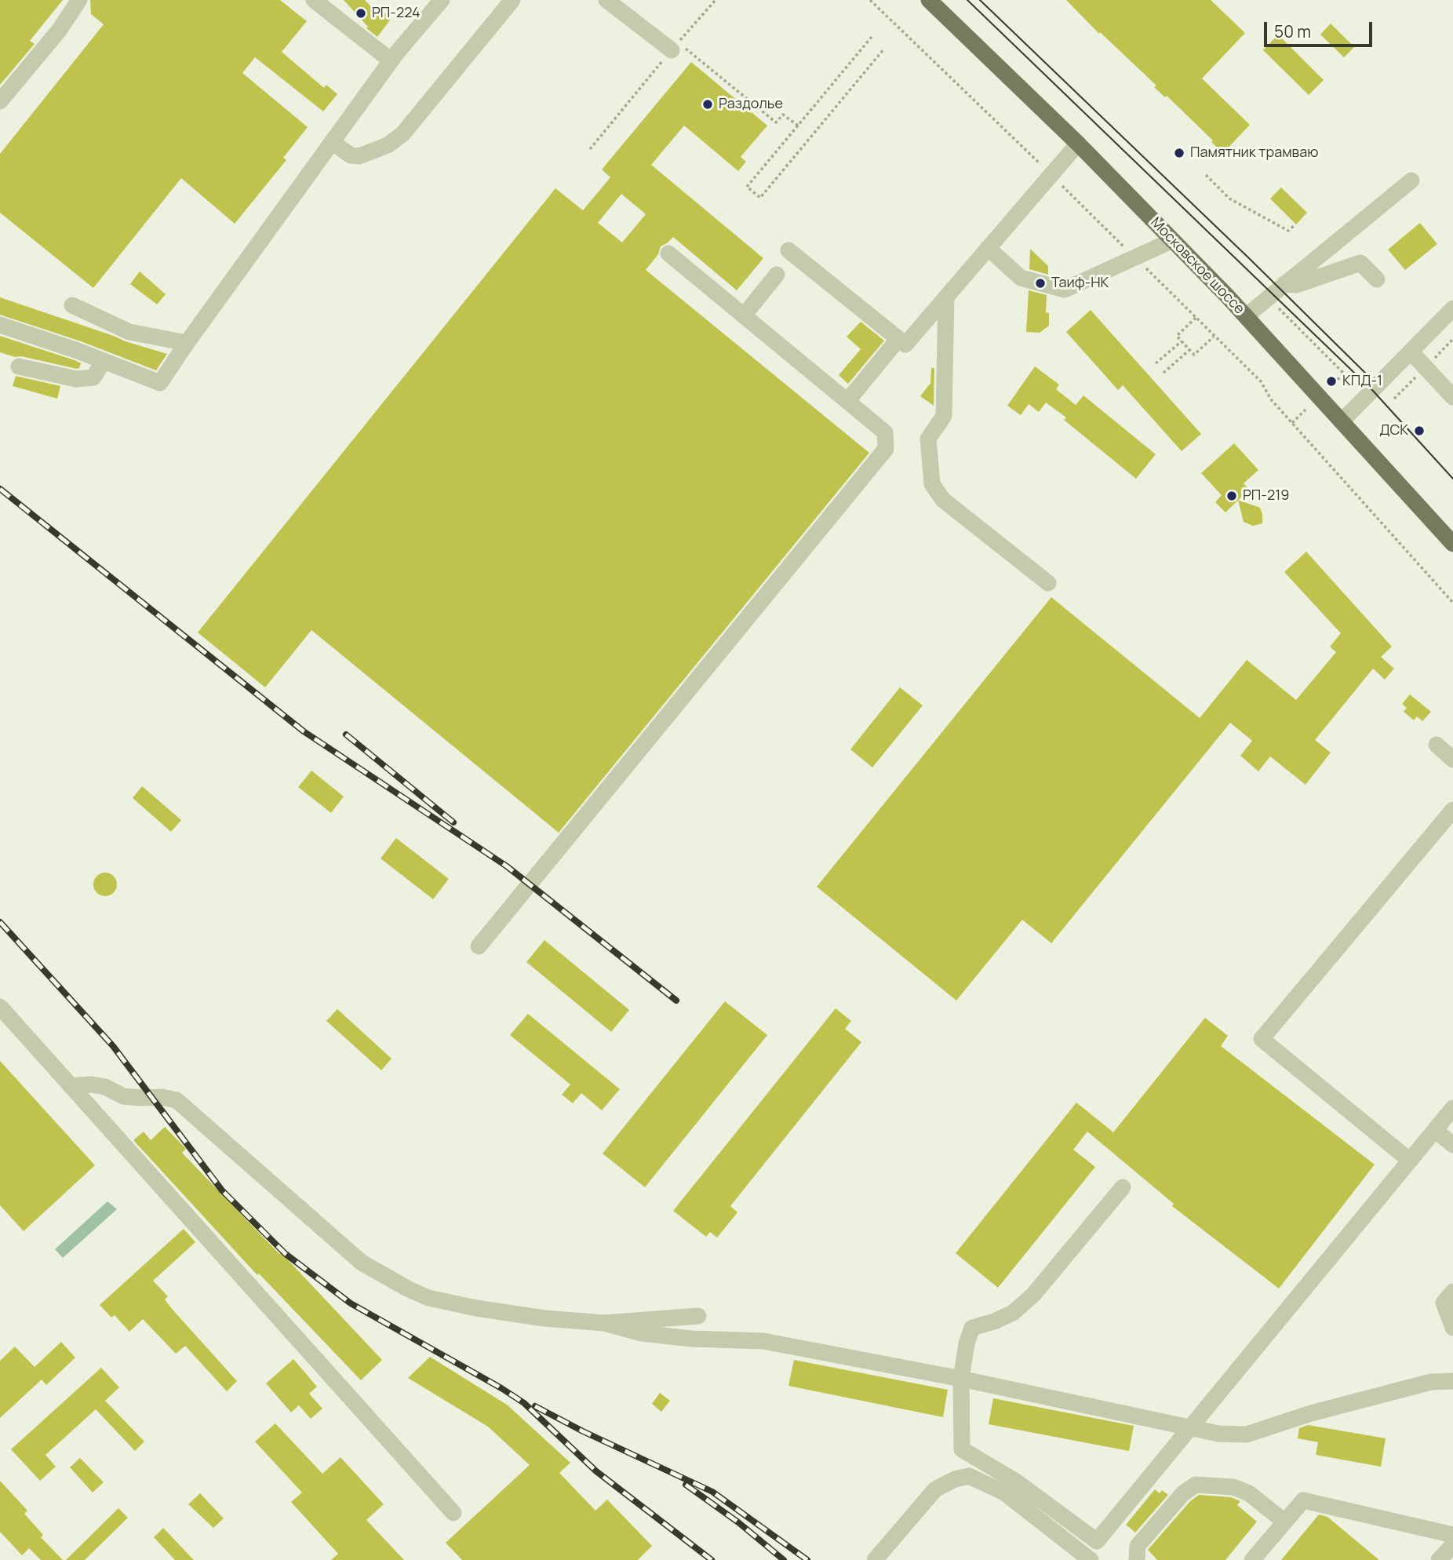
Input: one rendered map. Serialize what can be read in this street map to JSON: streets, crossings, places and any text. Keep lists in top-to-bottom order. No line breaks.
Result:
{"streets":{"main road":["Московское шоссе"]},"places":["РП-224","Раздолье","Памятник трамваю","Таиф-НК","КПД-1","ДСК","РП-219"],"scale_bar":"50 m"}
